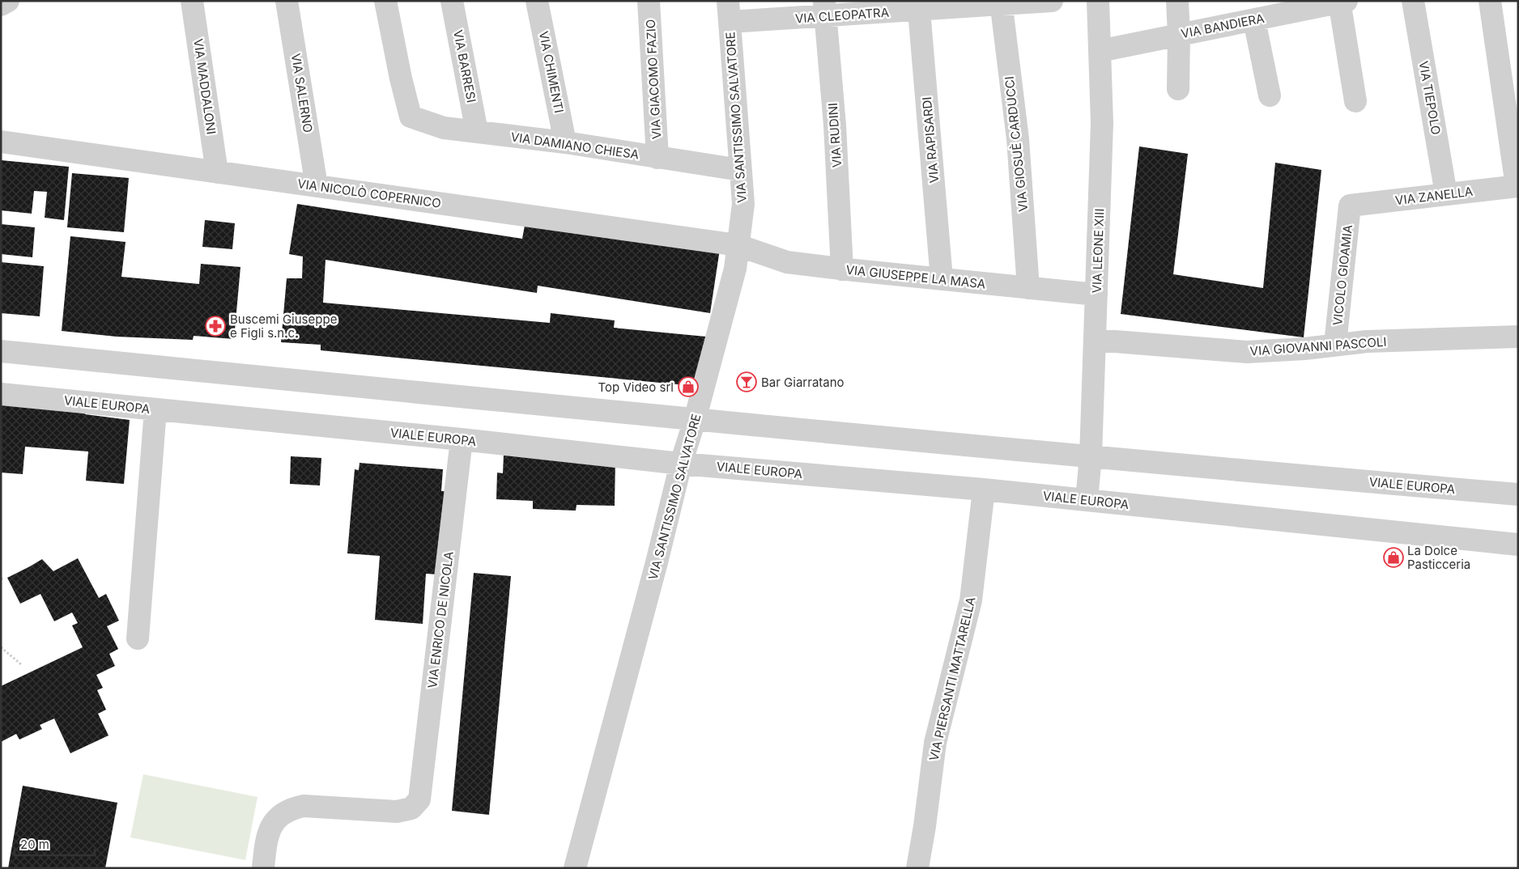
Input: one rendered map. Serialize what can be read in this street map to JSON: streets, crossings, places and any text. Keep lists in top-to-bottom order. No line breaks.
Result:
{"streets":{"street":["VIA CLEOPATRA","VIA BANDIERA","VIA BARRESI","VIA CHIMENTI","VIA GIACOMO FAZIO","VIA MADDALONI","VIA SALERNO","VIA TIEPOLO","VIA SANTISSIMO SALVATORE","VIA RUDINI","VIA RAPISARDI","VIA GIOSUÈ CARDUCCI","VIA DAMIANO CHIESA","VIA NICOLÒ COPERNICO","VIA ZANELLA","VIA LEONE XIII","VICOLO GIOAMIA","VIA GIUSEPPE LA MASA","VIA GIOVANNI PASCOLI","VIALE EUROPA","VIA ENRICO DE NICOLA","VIA PIERSANTI MATTARELLA"]},"crossings":[["VIA CLEOPATRA","VIA SANTISSIMO SALVATORE"],["VIA CLEOPATRA","VIA RUDINI"],["VIA CLEOPATRA","VIA RAPISARDI"],["VIA CLEOPATRA","VIA GIOSUÈ CARDUCCI"],["VIA BANDIERA","VIA LEONE XIII"],["VIA BARRESI","VIA DAMIANO CHIESA"],["VIA CHIMENTI","VIA DAMIANO CHIESA"],["VIA GIACOMO FAZIO","VIA DAMIANO CHIESA"],["VIA MADDALONI","VIA NICOLÒ COPERNICO"],["VIA SALERNO","VIA NICOLÒ COPERNICO"],["VIA TIEPOLO","VIA ZANELLA"],["VIA SANTISSIMO SALVATORE","VIA DAMIANO CHIESA"],["VIA SANTISSIMO SALVATORE","VIA NICOLÒ COPERNICO"],["VIA SANTISSIMO SALVATORE","VIA GIUSEPPE LA MASA"],["VIA SANTISSIMO SALVATORE","VIALE EUROPA"],["VIA RUDINI","VIA GIUSEPPE LA MASA"],["VIA RAPISARDI","VIA GIUSEPPE LA MASA"],["VIA GIOSUÈ CARDUCCI","VIA GIUSEPPE LA MASA"],["VIA NICOLÒ COPERNICO","VIA GIUSEPPE LA MASA"],["VIA ZANELLA","VICOLO GIOAMIA"],["VIA LEONE XIII","VIA GIUSEPPE LA MASA"],["VIA LEONE XIII","VIA GIOVANNI PASCOLI"],["VIA LEONE XIII","VIALE EUROPA"],["VICOLO GIOAMIA","VIA GIOVANNI PASCOLI"],["VIALE EUROPA","VIA ENRICO DE NICOLA"],["VIALE EUROPA","VIA PIERSANTI MATTARELLA"]],"places":{"pharmacy":["Buscemi Giuseppe e Figli s.n.c."],"bar":["Bar Giarratano"],"shop":["Top Video srl","La Dolce Pasticceria"]},"scale_bar":"20 m"}
